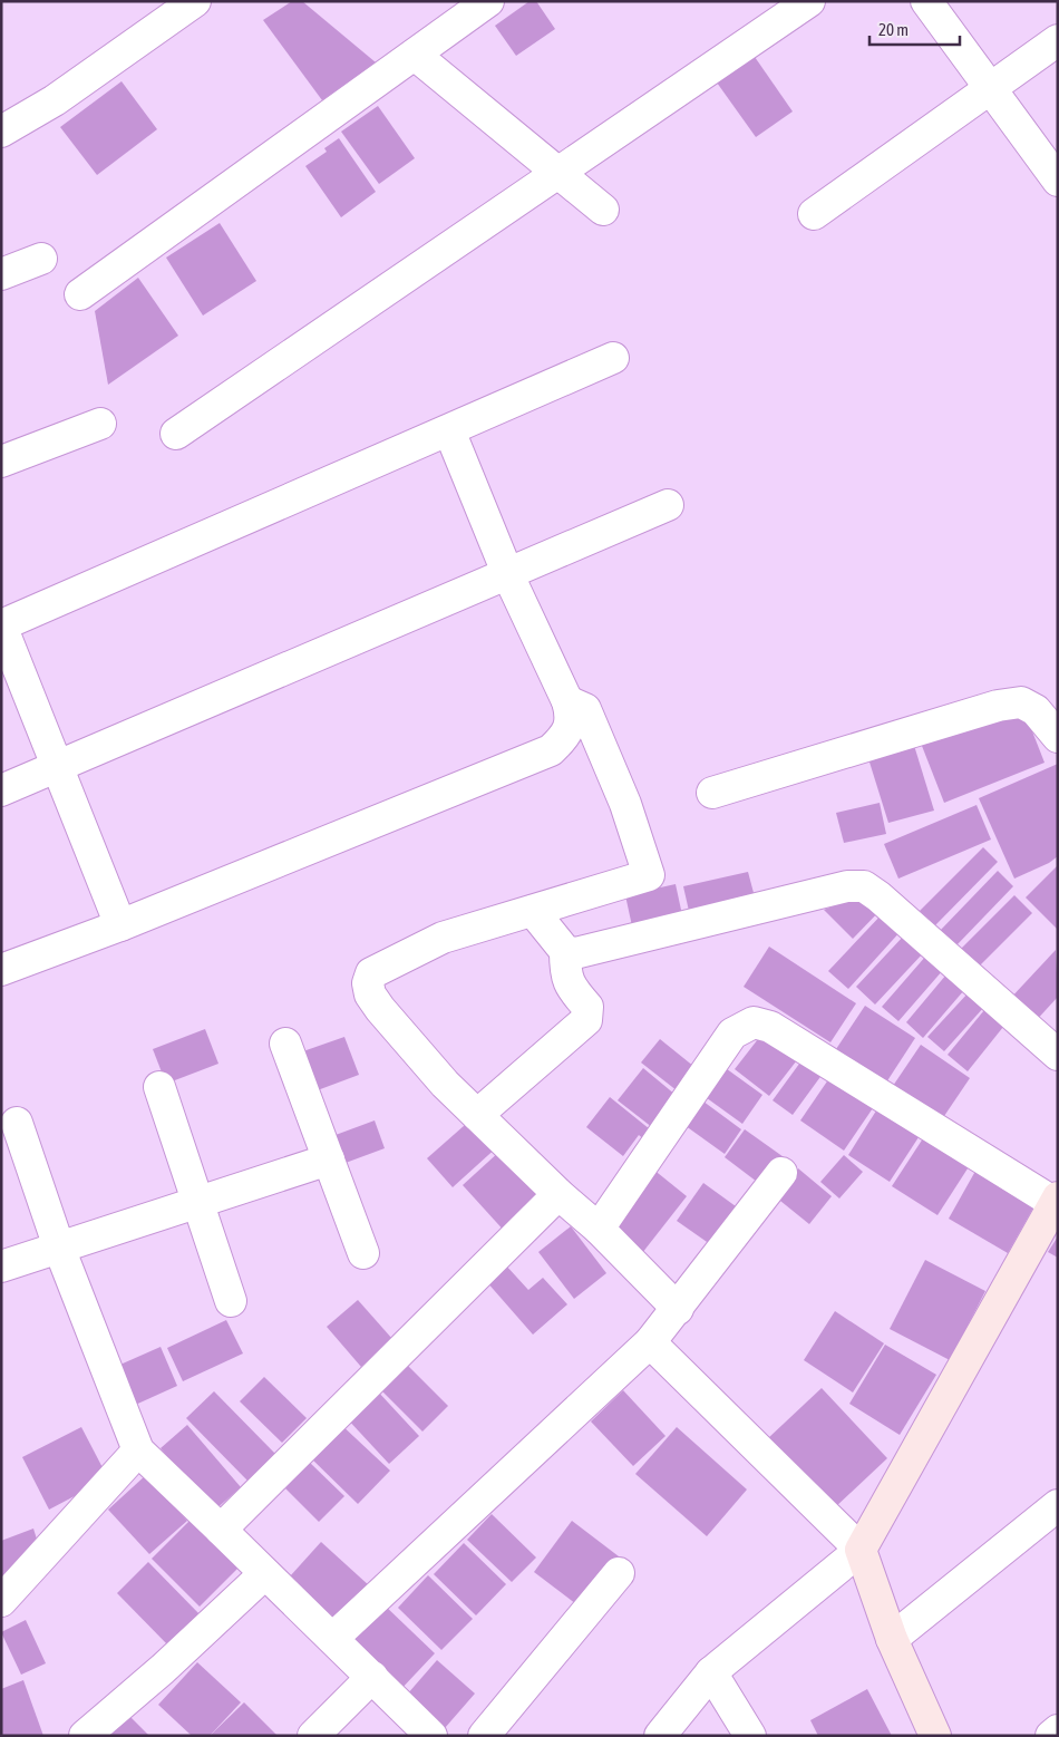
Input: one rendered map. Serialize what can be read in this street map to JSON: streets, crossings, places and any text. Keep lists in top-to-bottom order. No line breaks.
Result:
{"scale_bar":"20 m"}
